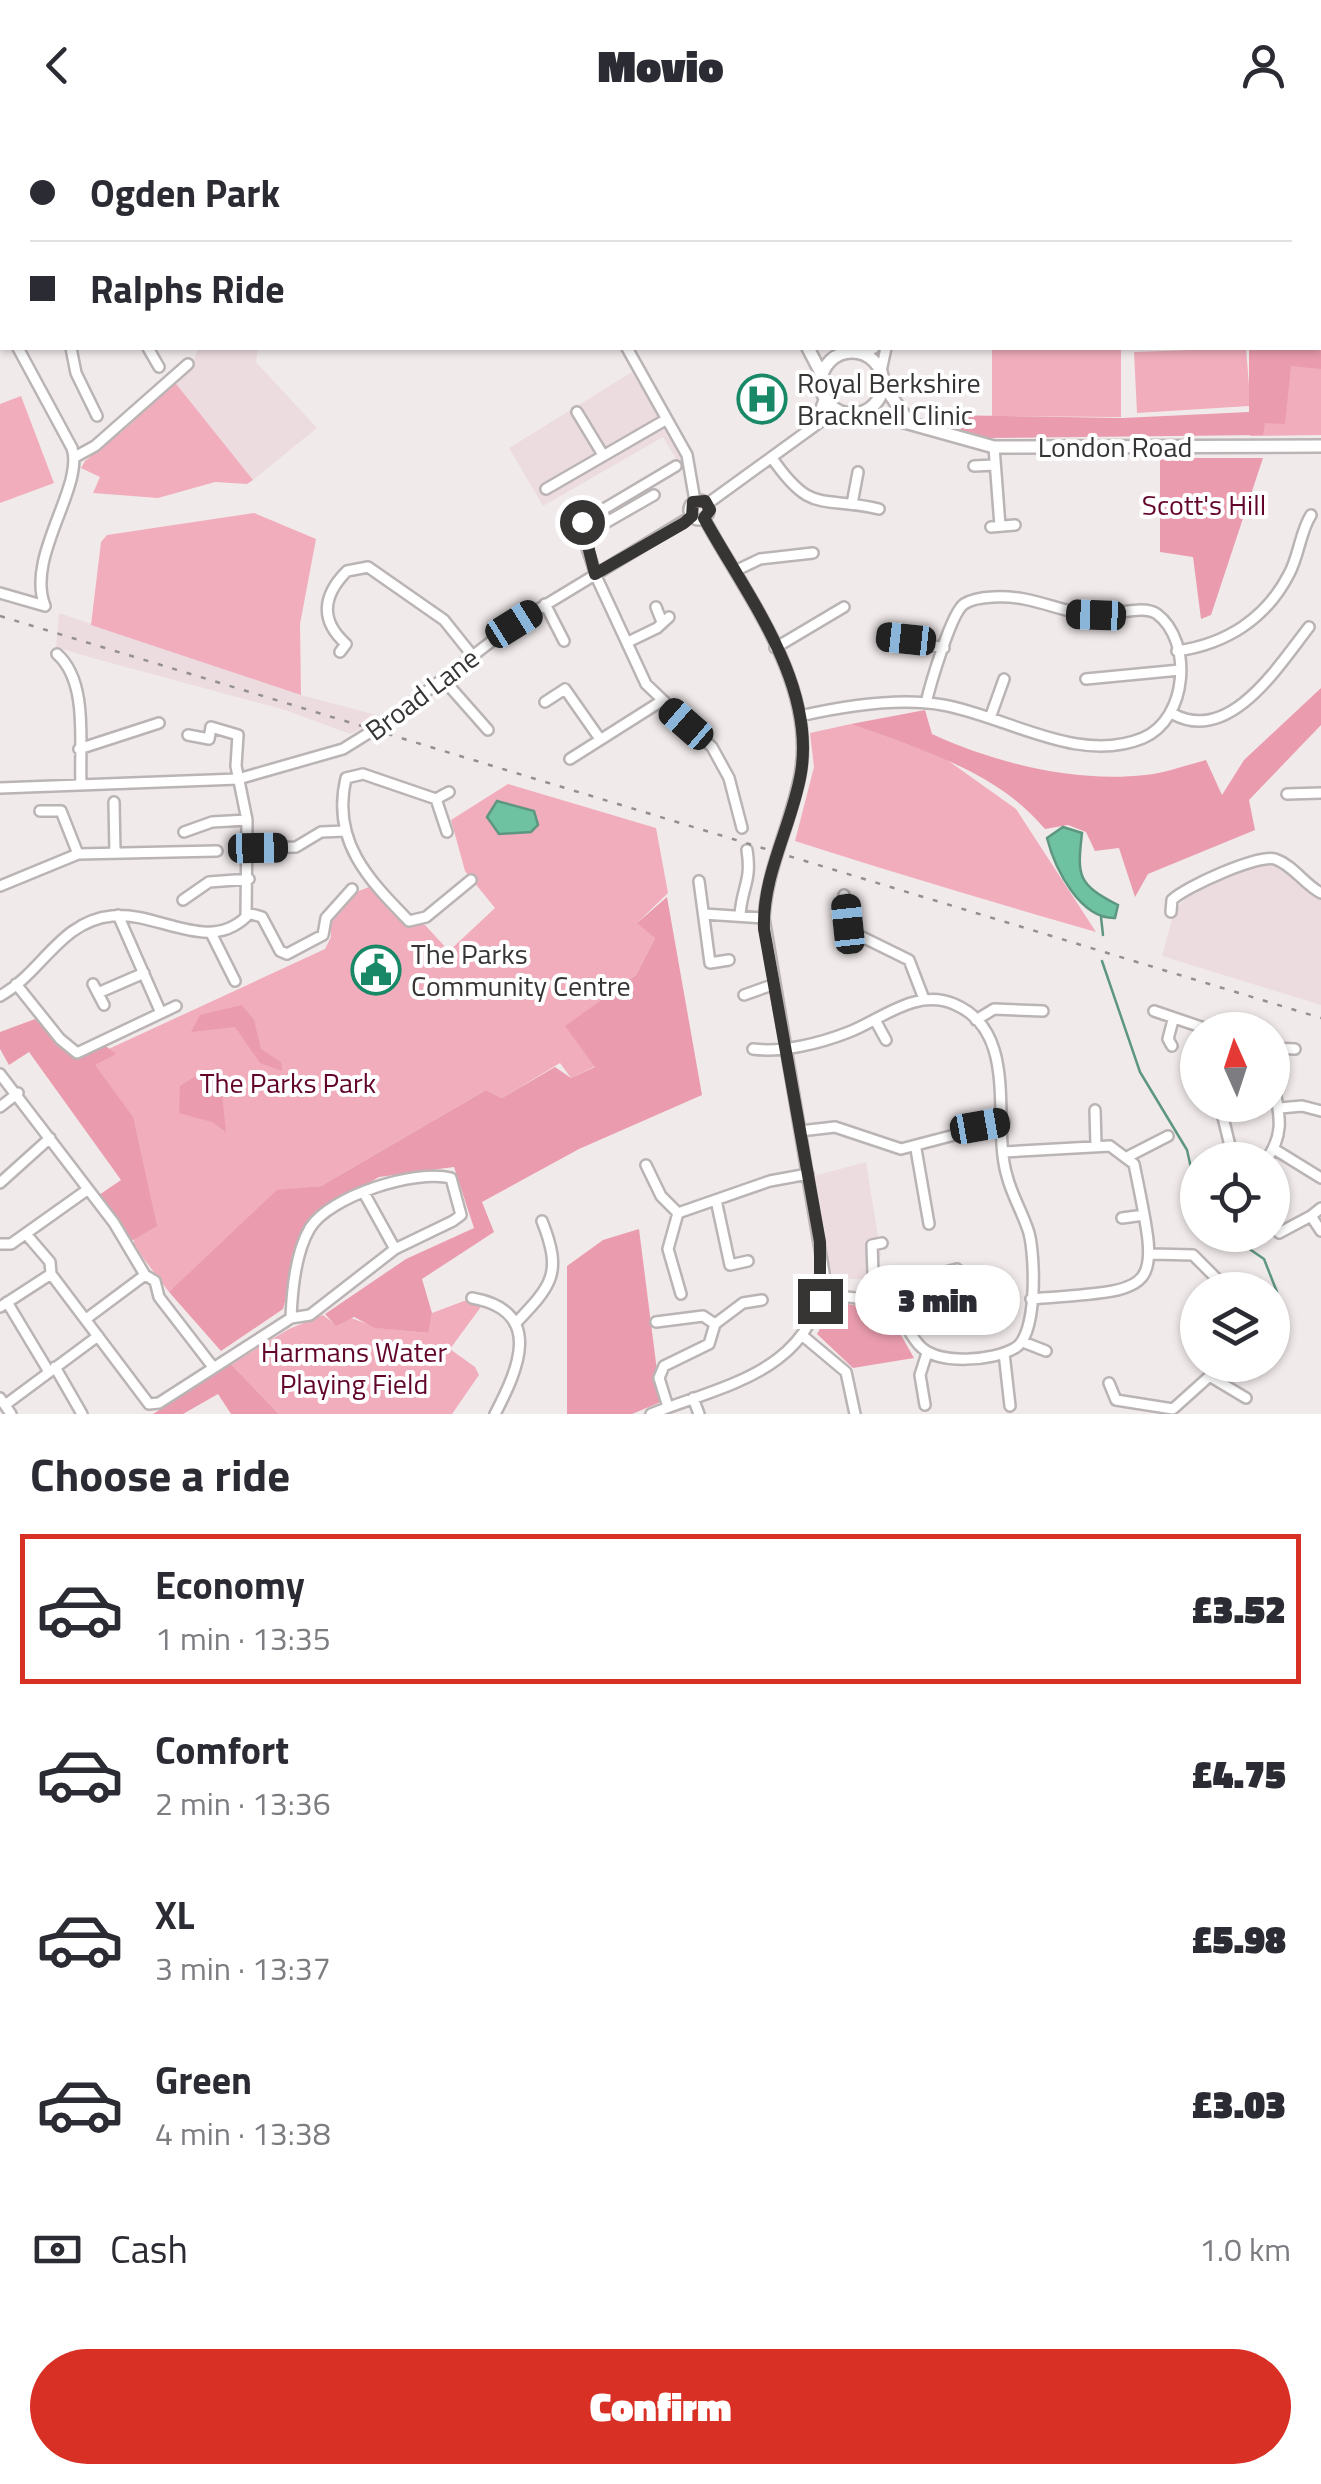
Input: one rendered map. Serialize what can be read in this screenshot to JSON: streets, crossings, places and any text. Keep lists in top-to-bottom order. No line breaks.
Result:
{"streets":{"main road":["London Road"],"street":["Broad Lane"]},"parks":["Scott's Hill","The Parks Park","Harmans Water Playing Field"],"places":{"hospital":["Royal Berkshire Bracknell Clinic"],"public building":["The Parks Community Centre"]},"north":"top","page":{"header":"Movio","banner":["Ogden Park","Ralphs Ride"],"bubble":"3 min","heading":"Choose a ride","list":[{"name":"Economy","note":"1 min · 13:35","value":"£3.52"},{"name":"Comfort","note":"2 min · 13:36","value":"£4.75"},{"name":"XL","note":"3 min · 13:37","value":"£5.98"},{"name":"Green","note":"4 min · 13:38","value":"£3.03"}],"pay":["Cash","1.0 km"],"buttons":"Confirm"}}
